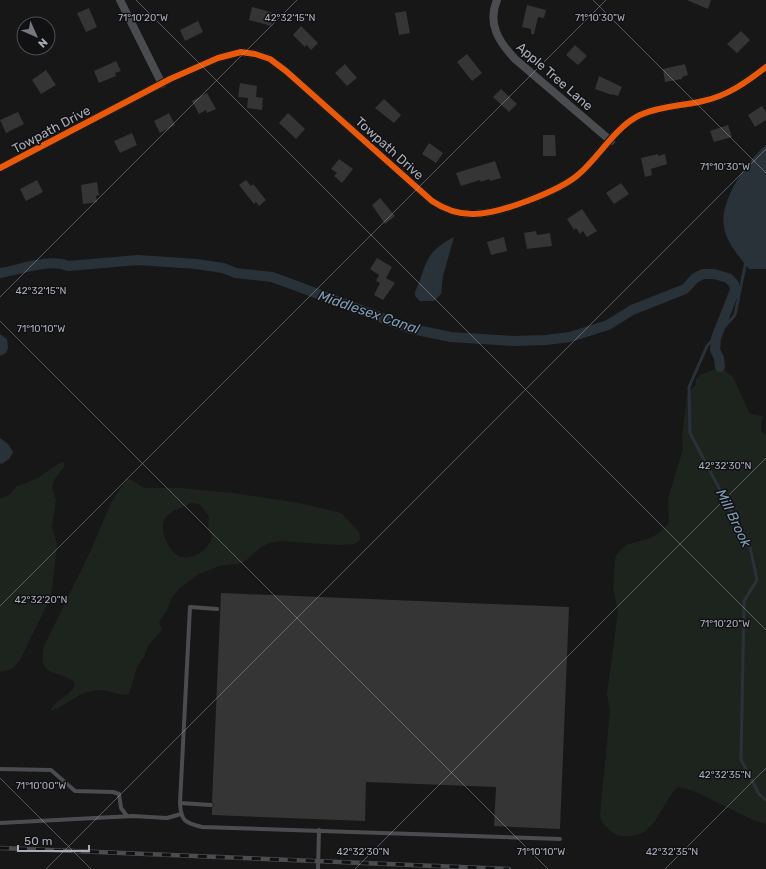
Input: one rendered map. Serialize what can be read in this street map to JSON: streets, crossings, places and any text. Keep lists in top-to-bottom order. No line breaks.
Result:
{"streets":{"street":["Apple Tree Lane","Towpath Drive"]},"crossings":[["Apple Tree Lane","Towpath Drive"]],"water":["Middlesex Canal","Mill Brook"],"scale_bar":"50 m","north":"bottom right","coordinates":["71°10'20\"W","42°32'15\"N","71°10'30\"W","71°10'10\"W","42°32'30\"N","42°32'20\"N","42°32'35\"N","71°10'00\"W"]}
